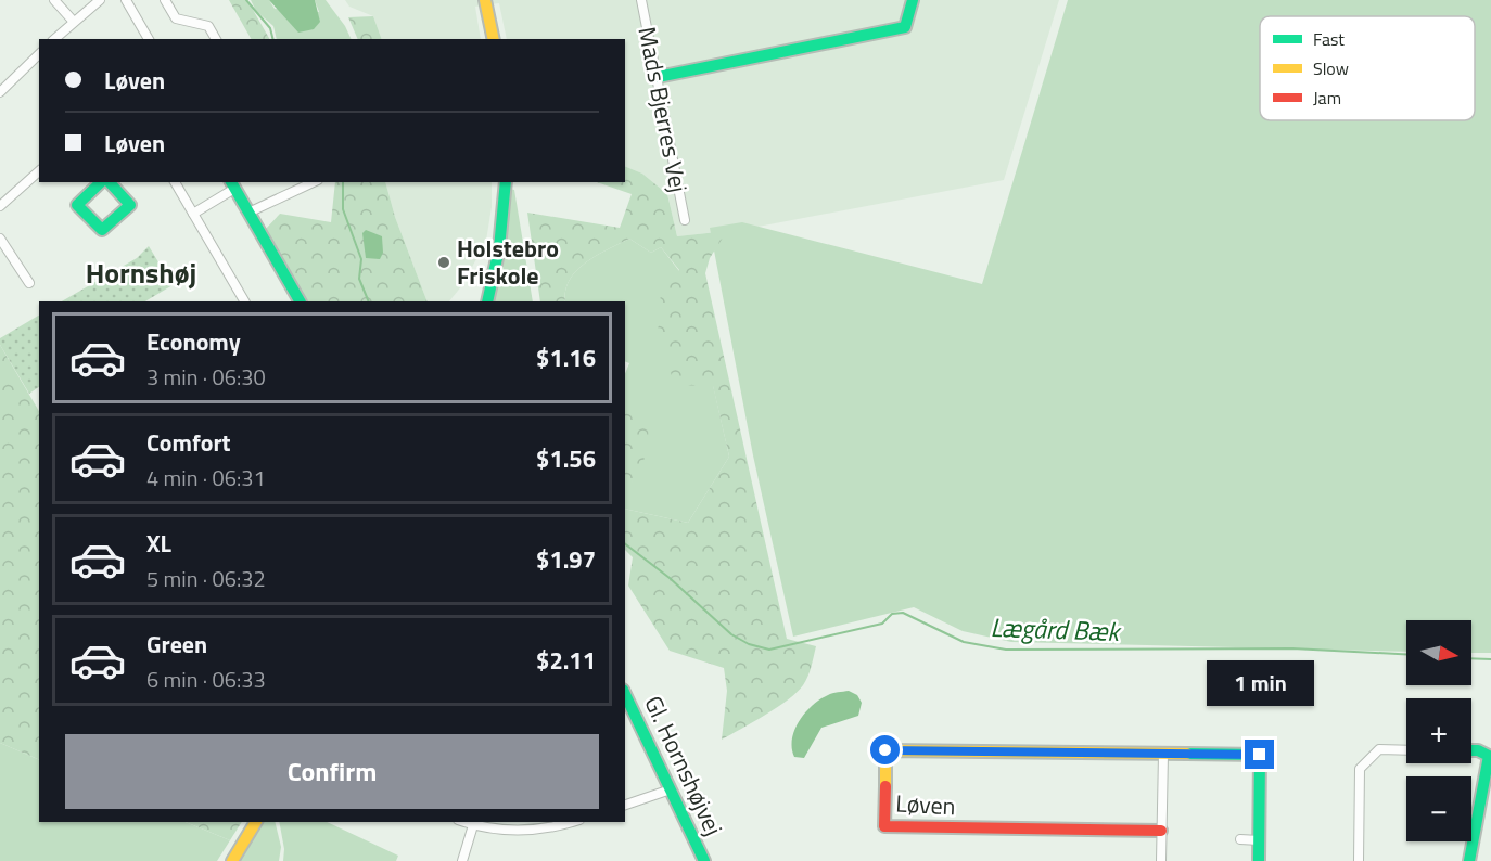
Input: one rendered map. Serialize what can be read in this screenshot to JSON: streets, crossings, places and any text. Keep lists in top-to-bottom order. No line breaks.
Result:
{"streets":{"street":["Mads Bjerres Vej","Gl. Hornshøjvej","Løven"]},"districts":["Hornshøj"],"water":["Lægård Bæk"],"places":["Holstebro Friskole"],"legend":["Fast","Slow","Jam"],"north":"right","page":{"banner":["Løven","Løven"],"list":[{"name":"Economy","note":"3 min · 06:30","value":"$1.16"},{"name":"Comfort","note":"4 min · 06:31","value":"$1.56"},{"name":"XL","note":"5 min · 06:32","value":"$1.97"},{"name":"Green","note":"6 min · 06:33","value":"$2.11"}],"map_buttons":["+","−"],"bubble":"1 min","buttons":"Confirm"}}
